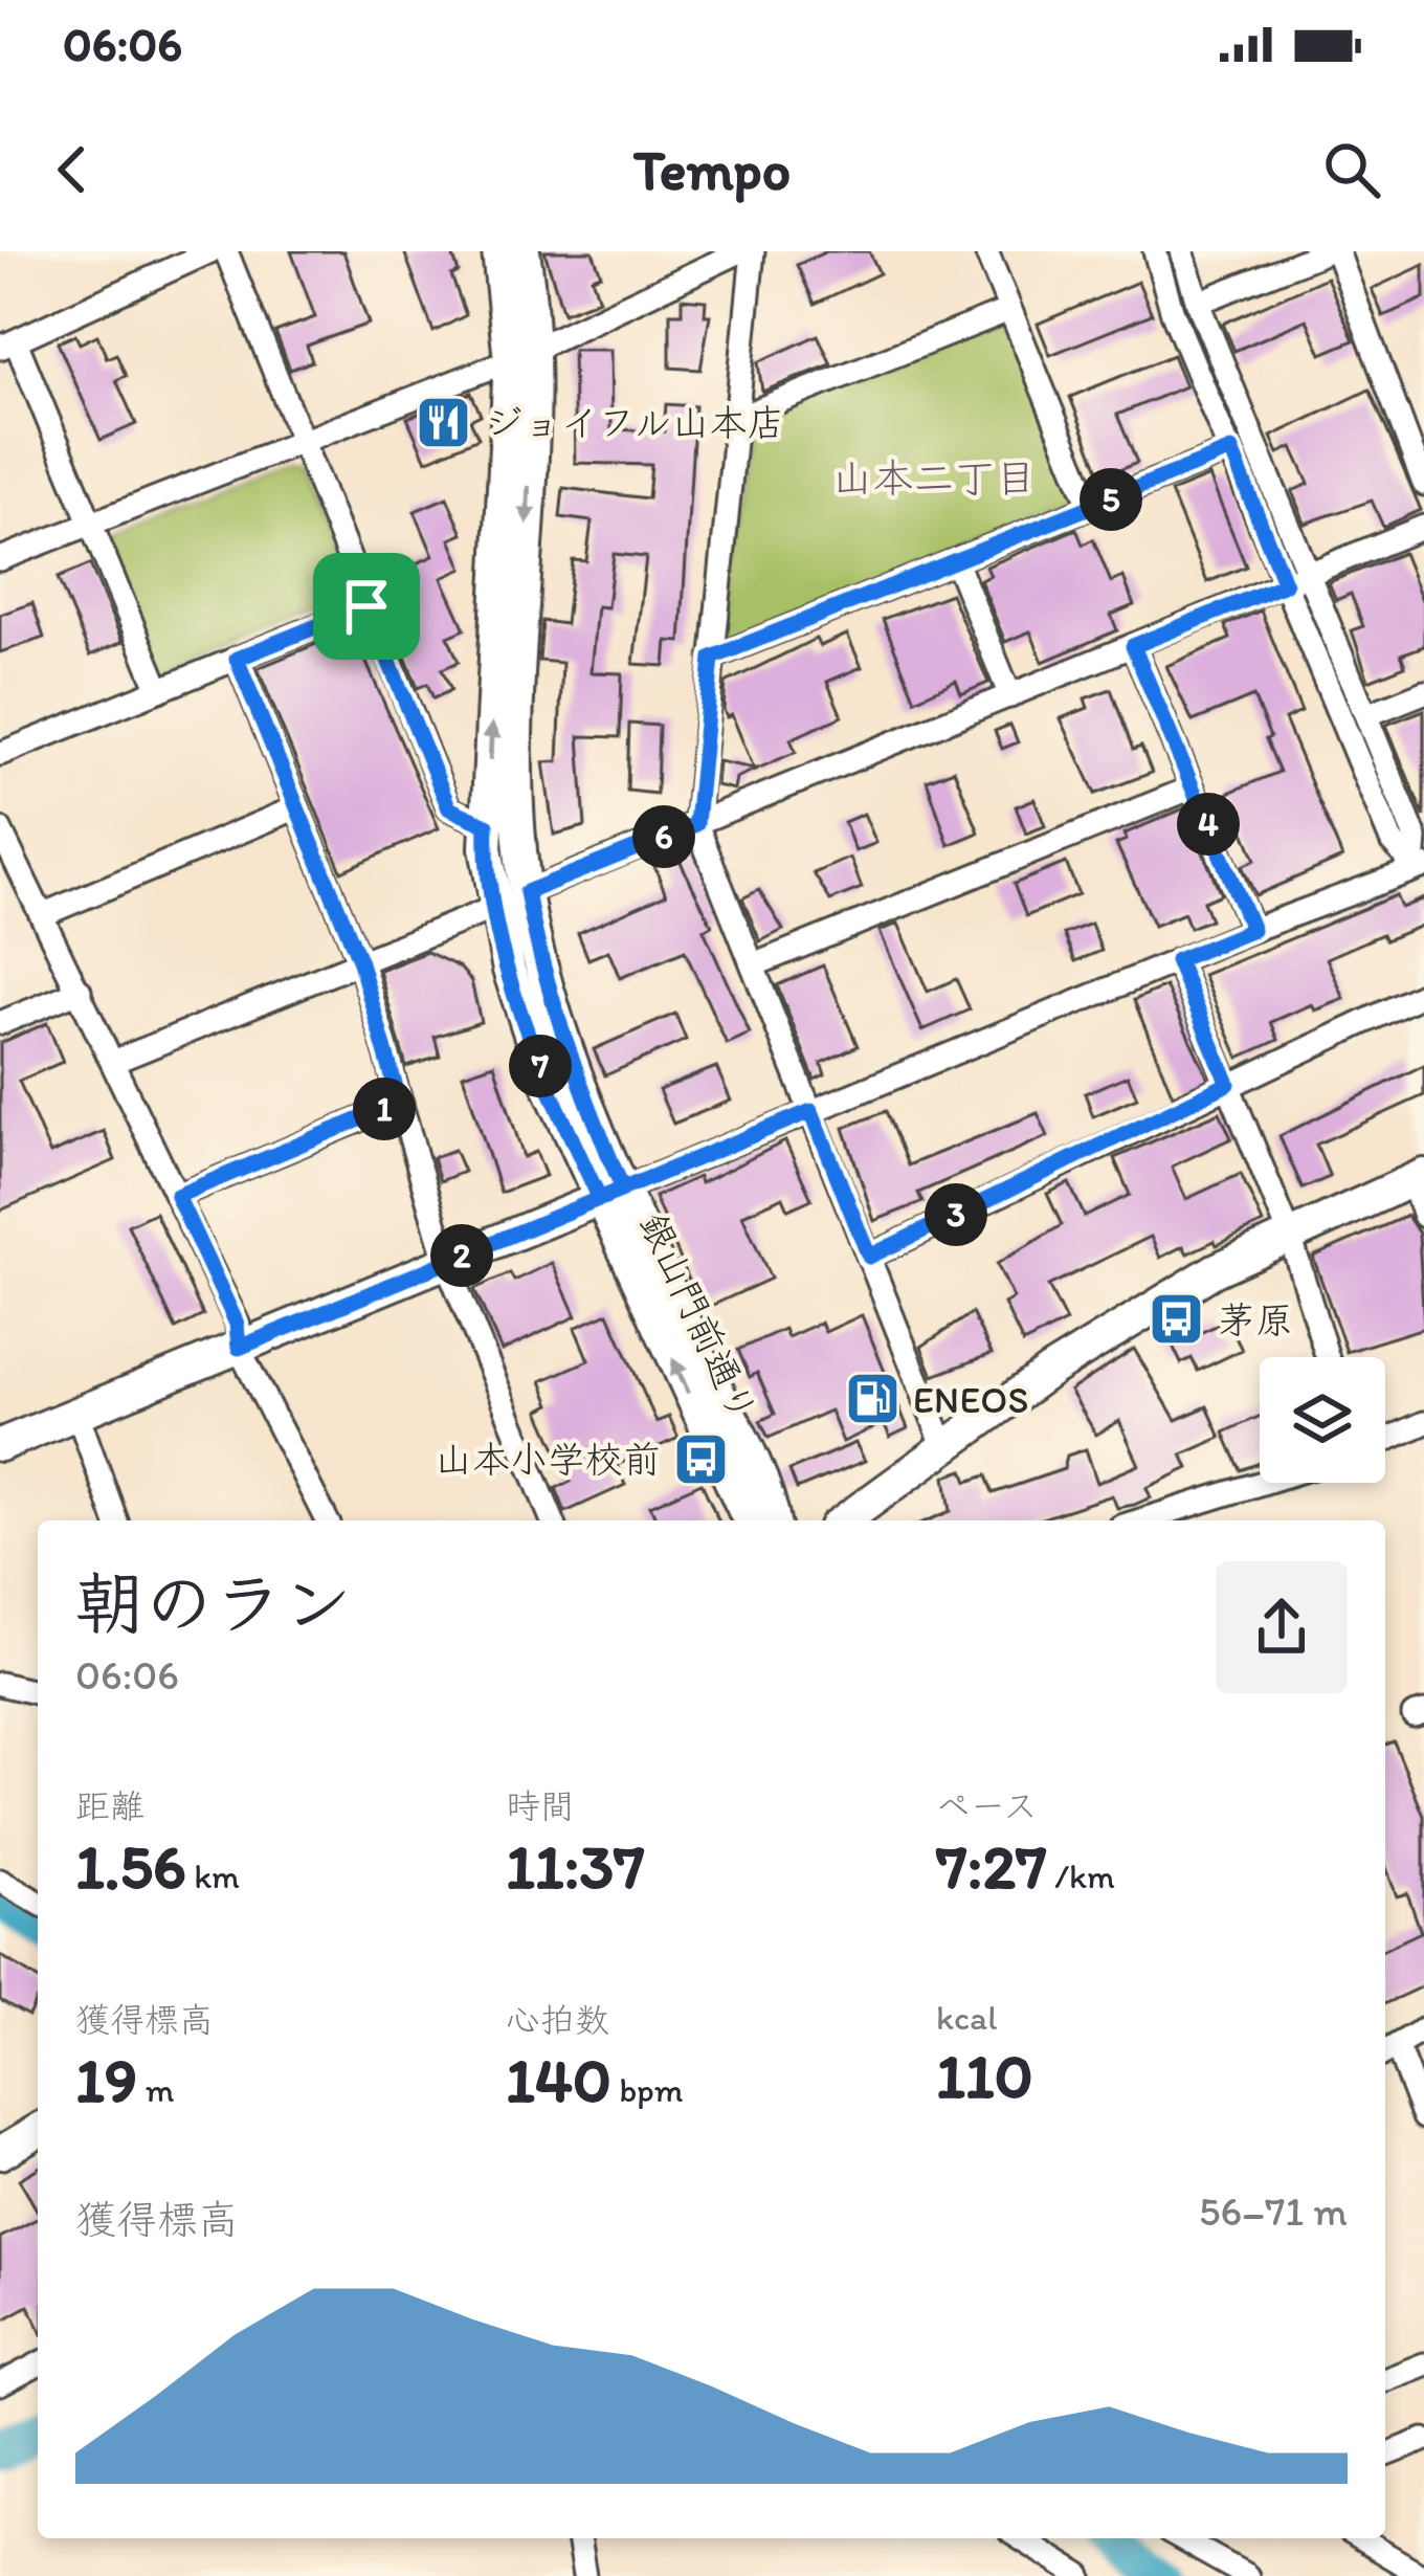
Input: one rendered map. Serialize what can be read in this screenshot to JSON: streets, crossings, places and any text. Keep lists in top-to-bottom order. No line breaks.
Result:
{"streets":{"street":["銀山門前通り"]},"districts":["山本二丁目"],"places":{"restaurant":["ジョイフル山本店"],"bus stop":["茅原","山本小学校前"],"fuel station":["ENEOS"]},"page":{"status":"06:06","header":"Tempo","pins":["5","4","6","7","1","3","2"],"heading":["朝のラン","06:06"],"stats":[["距離","1.56 km"],["時間","11:37"],["ペース","7:27 /km"],["獲得標高","19 m"],["心拍数","140 bpm"],["kcal","110"]],"chart":["獲得標高","56–71 m"]}}
